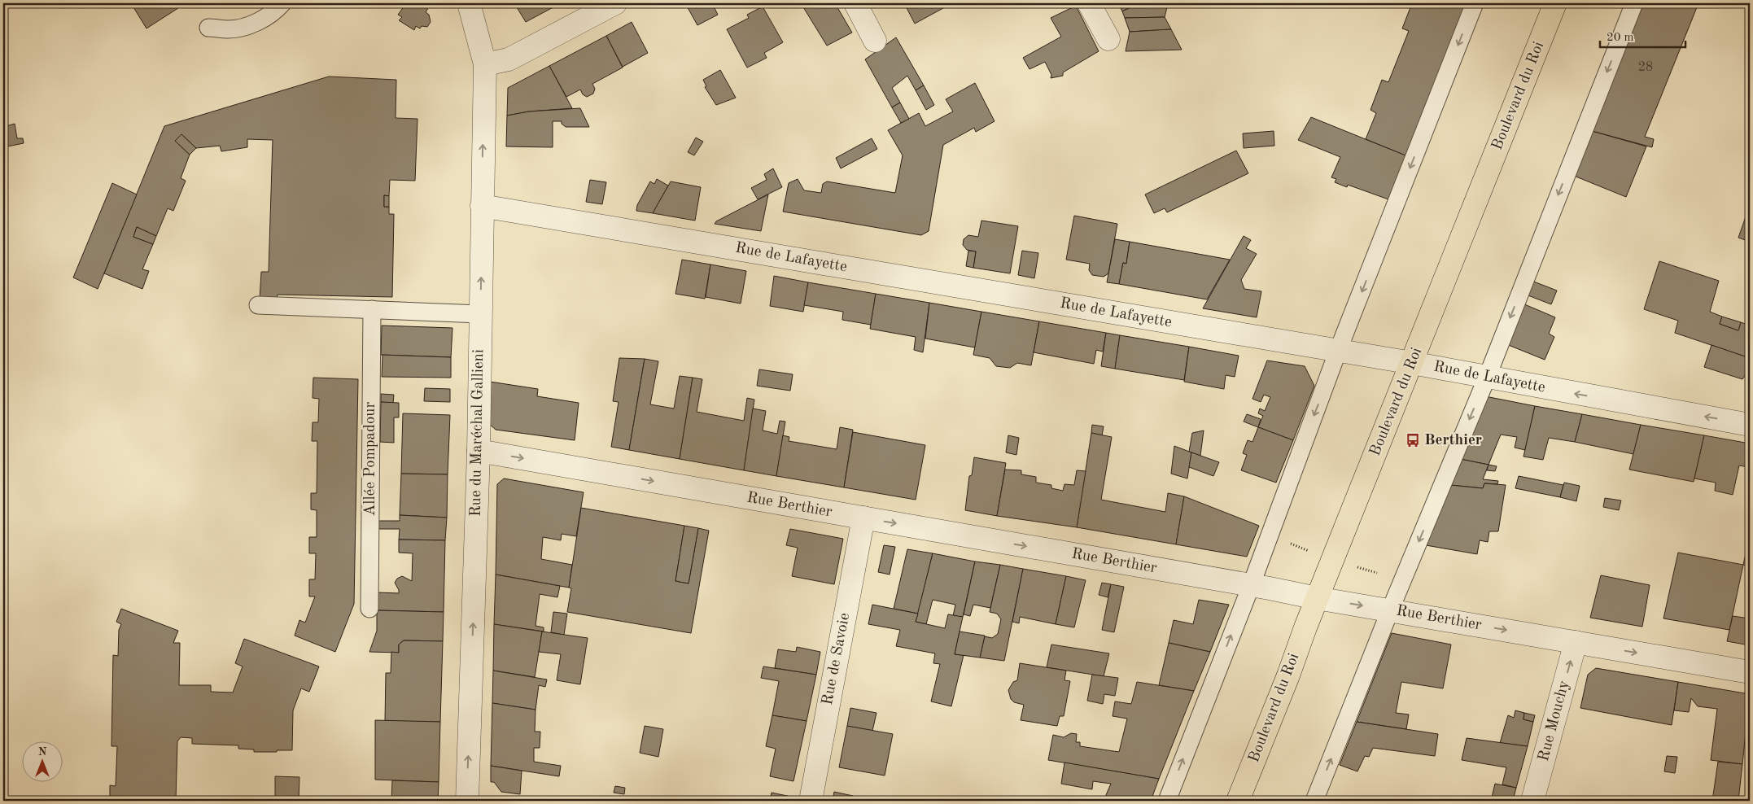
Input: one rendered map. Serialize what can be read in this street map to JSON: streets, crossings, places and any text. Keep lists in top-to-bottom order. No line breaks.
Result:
{"streets":{"main road":["Boulevard du Roi"],"street":["Rue de Lafayette","Rue du Maréchal Gallieni","Rue Berthier","Rue de Savoie","Rue Mouchy"],"lane":["Allée Pompadour"]},"crossings":[["Boulevard du Roi","Rue de Lafayette"],["Boulevard du Roi","Rue Berthier"],["Rue de Lafayette","Rue du Maréchal Gallieni"],["Rue du Maréchal Gallieni","Rue Berthier"],["Rue Berthier","Rue de Savoie"],["Rue Berthier","Rue Mouchy"]],"one_way":["Rue du Maréchal Gallieni","Rue Berthier","Rue Mouchy"],"places":{"bus stop":["Berthier"]},"house_numbers":["28"],"scale_bar":"20 m","north":"top"}
